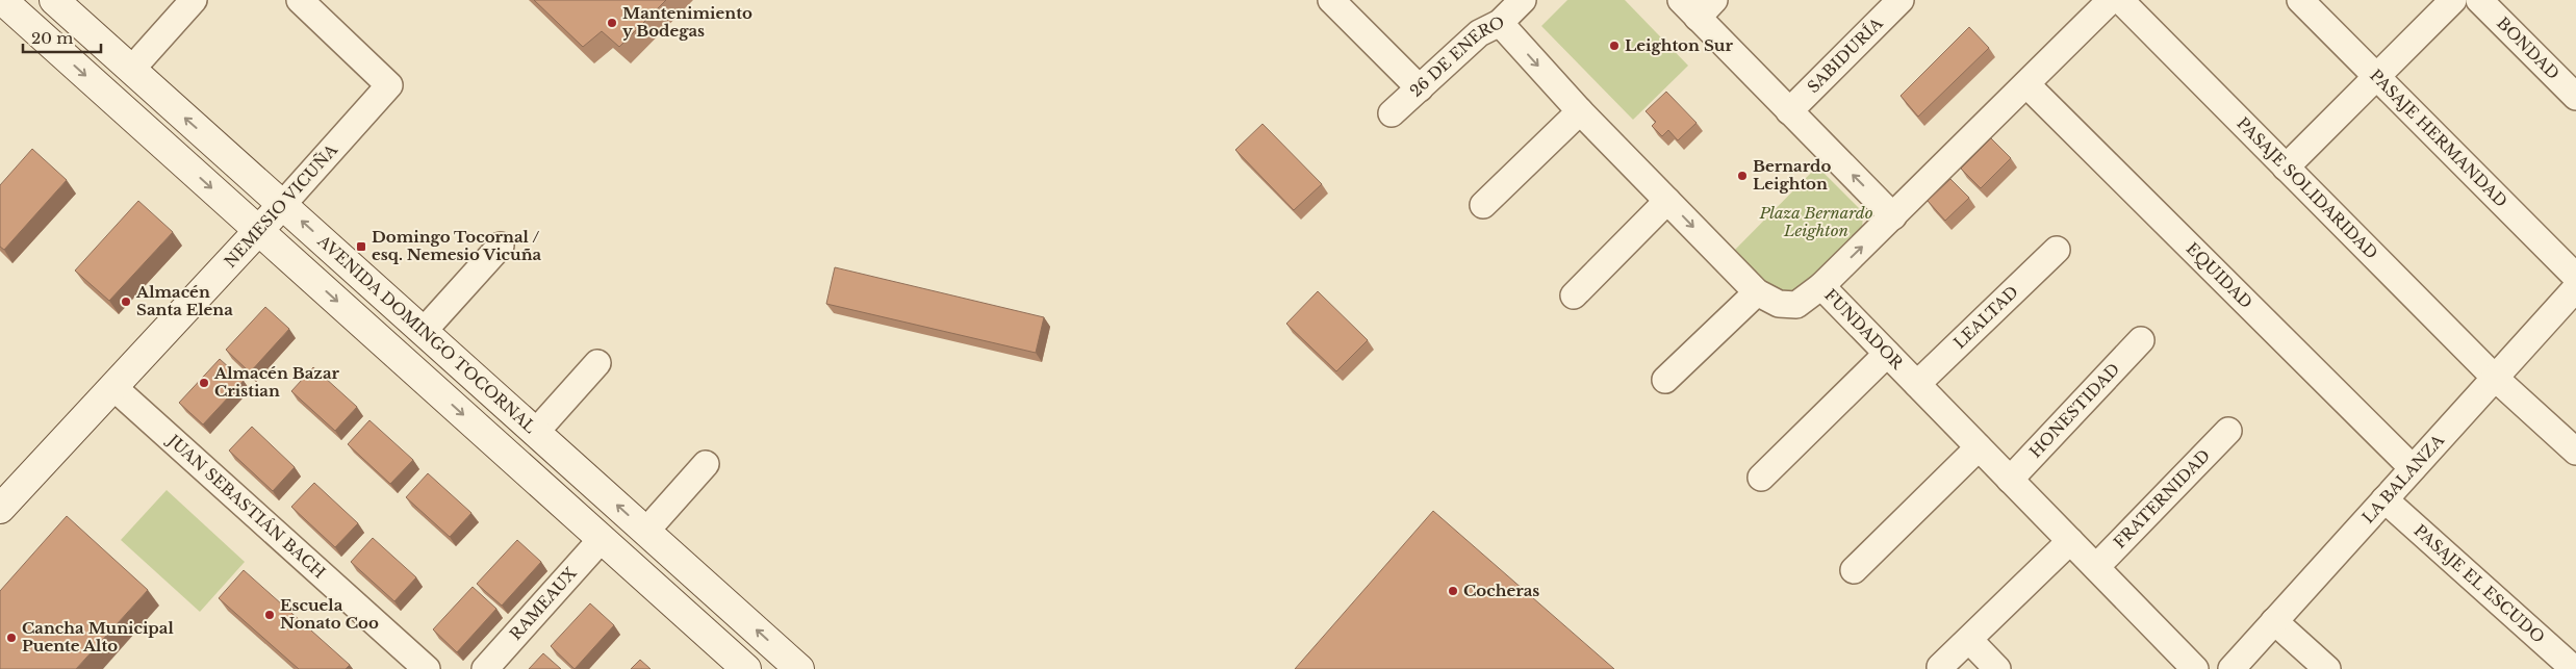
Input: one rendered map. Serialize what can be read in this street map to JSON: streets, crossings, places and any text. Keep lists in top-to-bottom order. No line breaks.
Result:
{"streets":{"main road":["NEMESIO VICUÑA","AVENIDA DOMINGO TOCORNAL"],"street":["BONDAD","SABIDURÍA","26 DE ENERO","PASAJE HERMANDAD","PASAJE SOLIDARIDAD","EQUIDAD","LEALTAD","FUNDADOR","HONESTIDAD","LA BALANZA","FRATERNIDAD","JUAN SEBASTIÁN BACH","PASAJE EL ESCUDO","RAMEAUX"]},"crossings":[["26 DE ENERO","FUNDADOR"],["PASAJE SOLIDARIDAD","LA BALANZA"],["NEMESIO VICUÑA","AVENIDA DOMINGO TOCORNAL"],["NEMESIO VICUÑA","JUAN SEBASTIÁN BACH"],["EQUIDAD","LA BALANZA"],["LEALTAD","FUNDADOR"],["FUNDADOR","HONESTIDAD"],["FUNDADOR","FRATERNIDAD"],["LA BALANZA","PASAJE EL ESCUDO"]],"parks":["Plaza Bernardo Leighton"],"places":{"other":["Mantenimiento y Bodegas","Leighton Sur","Bernardo Leighton","Almacén Santa Elena","Almacén Bazar Cristian","Cocheras","Escuela Nonato Coo","Cancha Municipal Puente Alto"],"transit":["Domingo Tocornal / esq. Nemesio Vicuña"]},"scale_bar":"20 m"}
